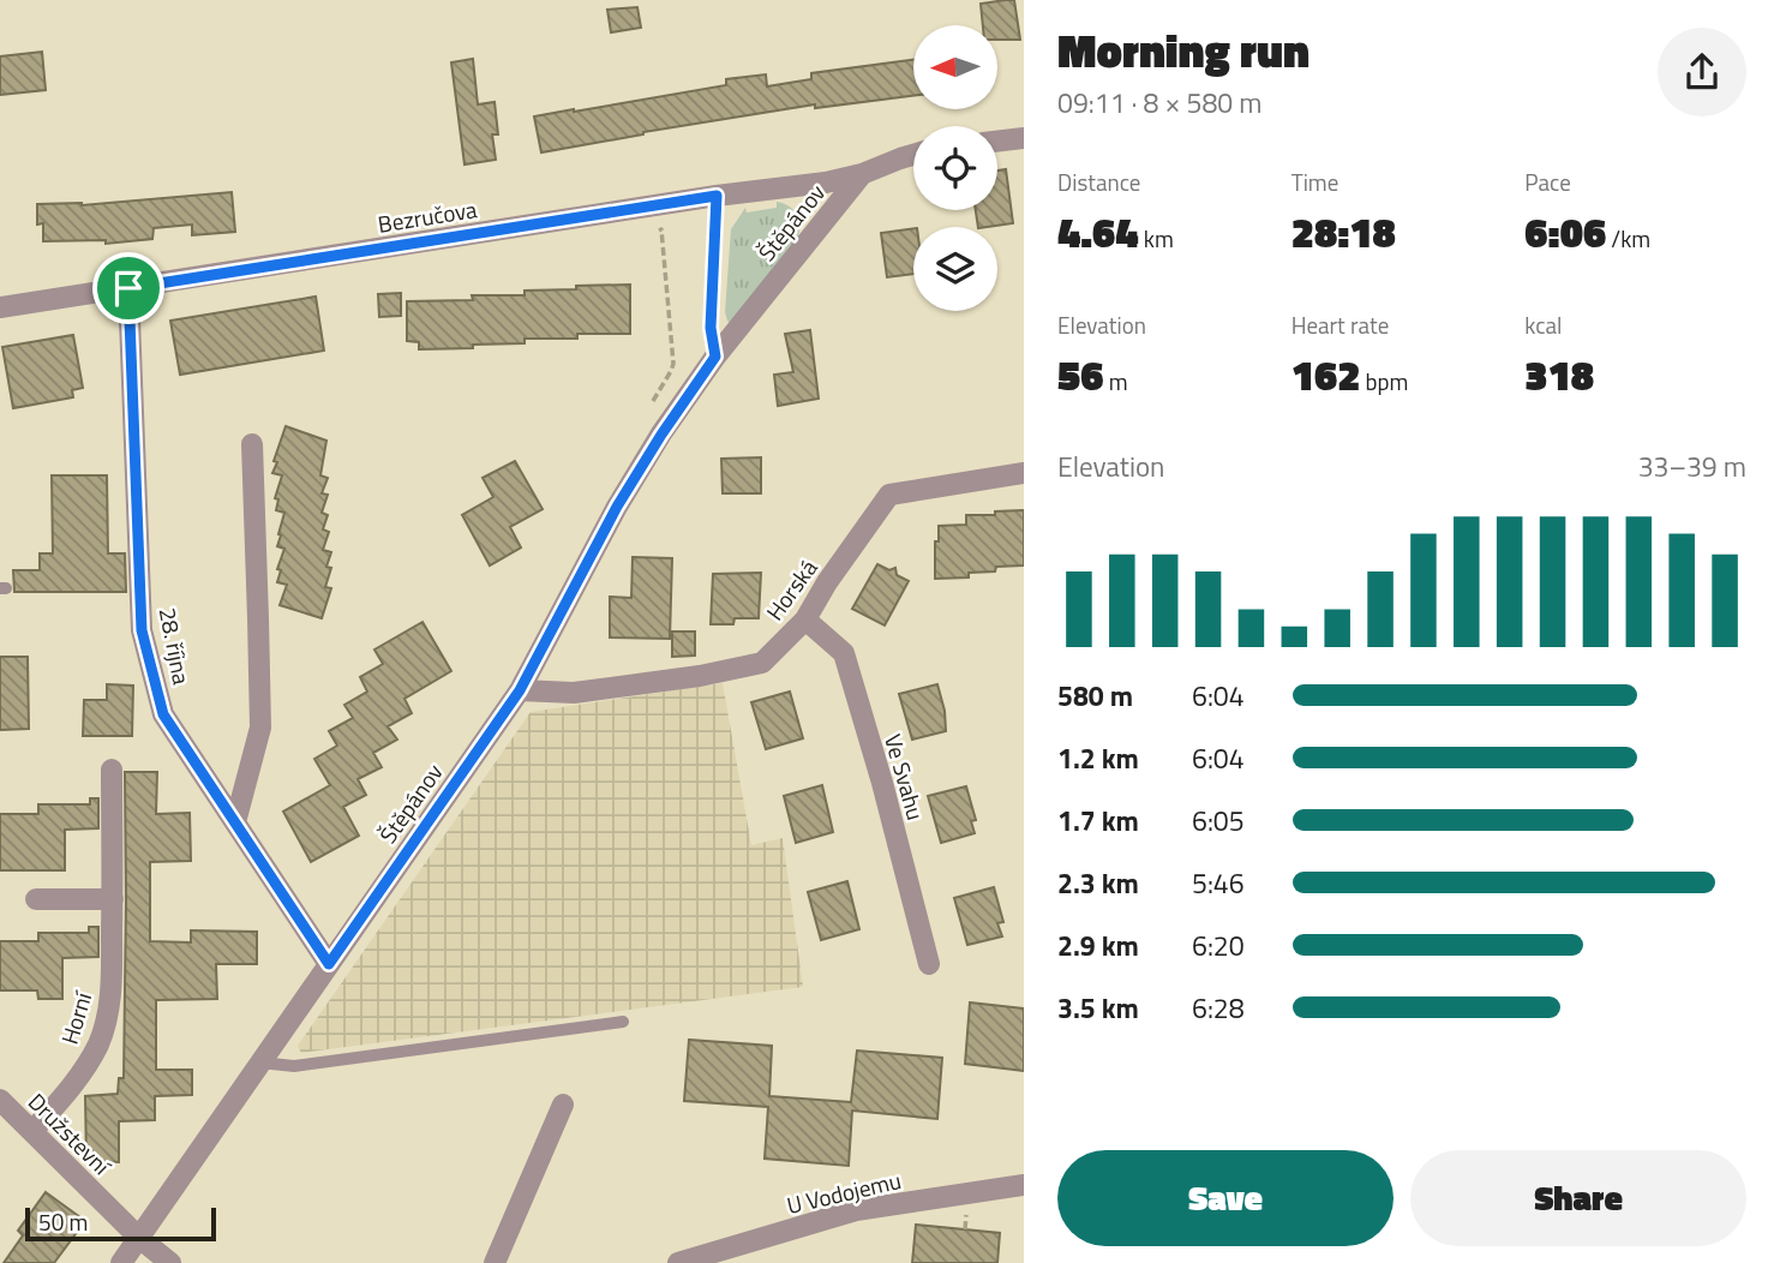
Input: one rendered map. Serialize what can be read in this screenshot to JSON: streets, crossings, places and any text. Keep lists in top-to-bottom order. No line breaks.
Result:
{"streets":{"street":["Bezručova","Štěpánov","Horská","28. října","Ve Svahu","Horní","Družstevní","U Vodojemu"]},"crossings":[["Bezručova","Štěpánov"],["Bezručova","28. října"],["Štěpánov","Horská"],["Štěpánov","28. října"],["Štěpánov","Družstevní"],["Horská","Ve Svahu"],["Horní","Družstevní"]],"scale_bar":"50 m","north":"left","page":{"heading":["Morning run","09:11 · 8 × 580 m"],"stats":[["Distance","4.64 km"],["Time","28:18"],["Pace","6:06 /km"],["Elevation","56 m"],["Heart rate","162 bpm"],["kcal","318"]],"chart":["Elevation","33–39 m"],"list":[{"name":"580 m","note":"6:04"},{"name":"1.2 km","note":"6:04"},{"name":"1.7 km","note":"6:05"},{"name":"2.3 km","note":"5:46"},{"name":"2.9 km","note":"6:20"},{"name":"3.5 km","note":"6:28"}],"buttons":["Save","Share"],"scale":"50 m"}}
